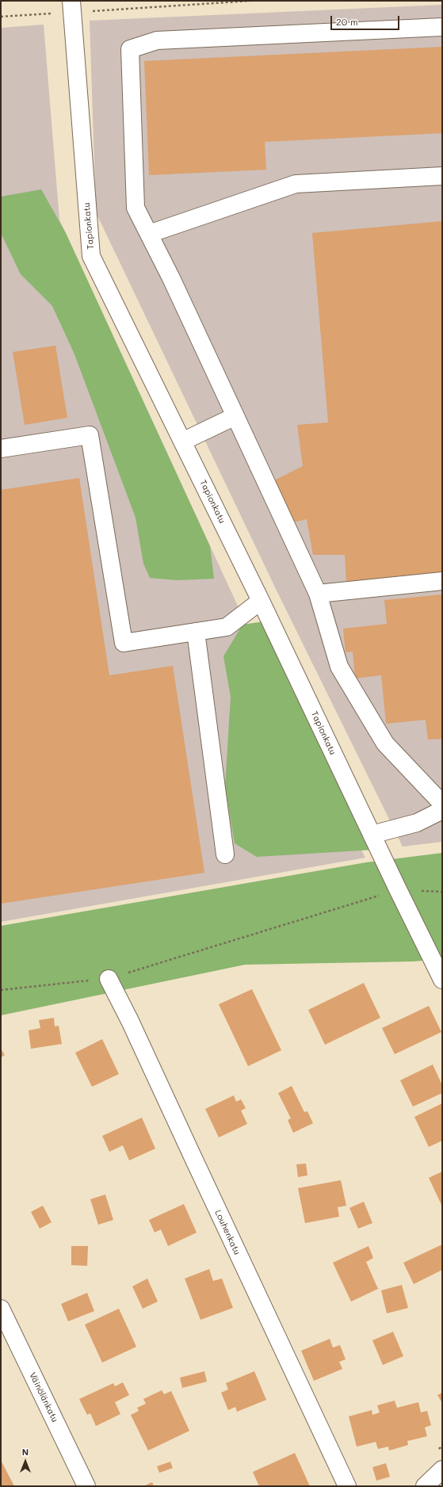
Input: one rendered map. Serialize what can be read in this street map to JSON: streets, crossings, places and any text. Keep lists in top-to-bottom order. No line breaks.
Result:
{"streets":{"street":["Tapionkatu","Louhenkatu","Väinölänkatu"]},"scale_bar":"20 m","north":"top"}
